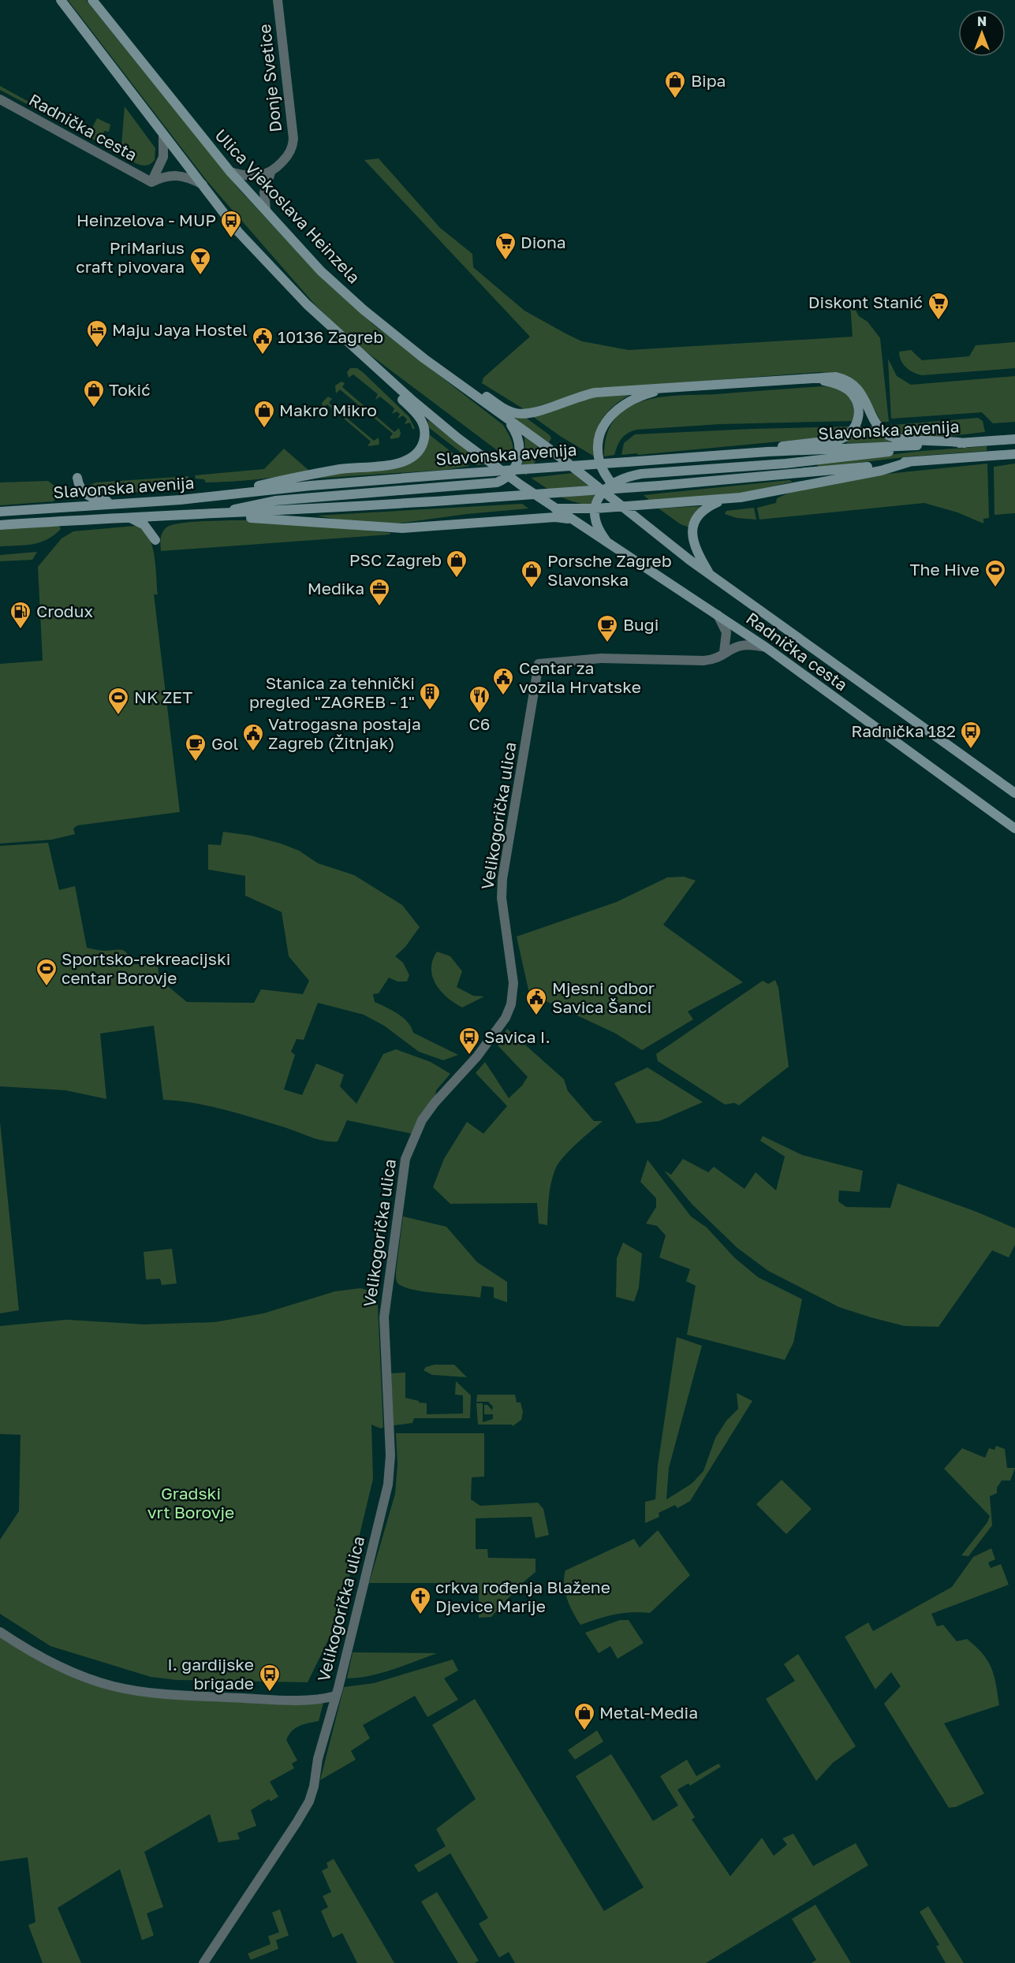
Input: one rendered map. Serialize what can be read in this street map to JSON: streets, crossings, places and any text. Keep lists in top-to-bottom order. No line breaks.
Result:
{"streets":{"main road":["Radnička cesta","Ulica Vjekoslava Heinzela","Slavonska avenija"],"street":["Donje Svetice","Velikogorička ulica"]},"crossings":[["Radnička cesta","Ulica Vjekoslava Heinzela"]],"parks":["Gradski vrt Borovje"],"places":{"shop":["Bipa","Tokić","Makro Mikro","PSC Zagreb","Porsche Zagreb Slavonska","Metal-Media"],"bus stop":["Heinzelova - MUP","Radnička 182","Savica I.","I. gardijske brigade"],"supermarket":["Diona","Diskont Stanić"],"bar":["PriMarius craft pivovara"],"hotel":["Maju Jaya Hostel"],"public building":["10136 Zagreb","Centar za vozila Hrvatske","Vatrogasna postaja Zagreb (Žitnjak)","Mjesni odbor Savica Šanci"],"sports":["The Hive","NK ZET","Sportsko-rekreacijski centar Borovje"],"office":["Medika"],"fuel station":["Crodux"],"cafe":["Bugi","Gol"],"building":["Stanica za tehnički pregled \"ZAGREB - 1\""],"restaurant":["C6"],"church":["crkva rođenja Blažene Djevice Marije"]},"north":"top"}
